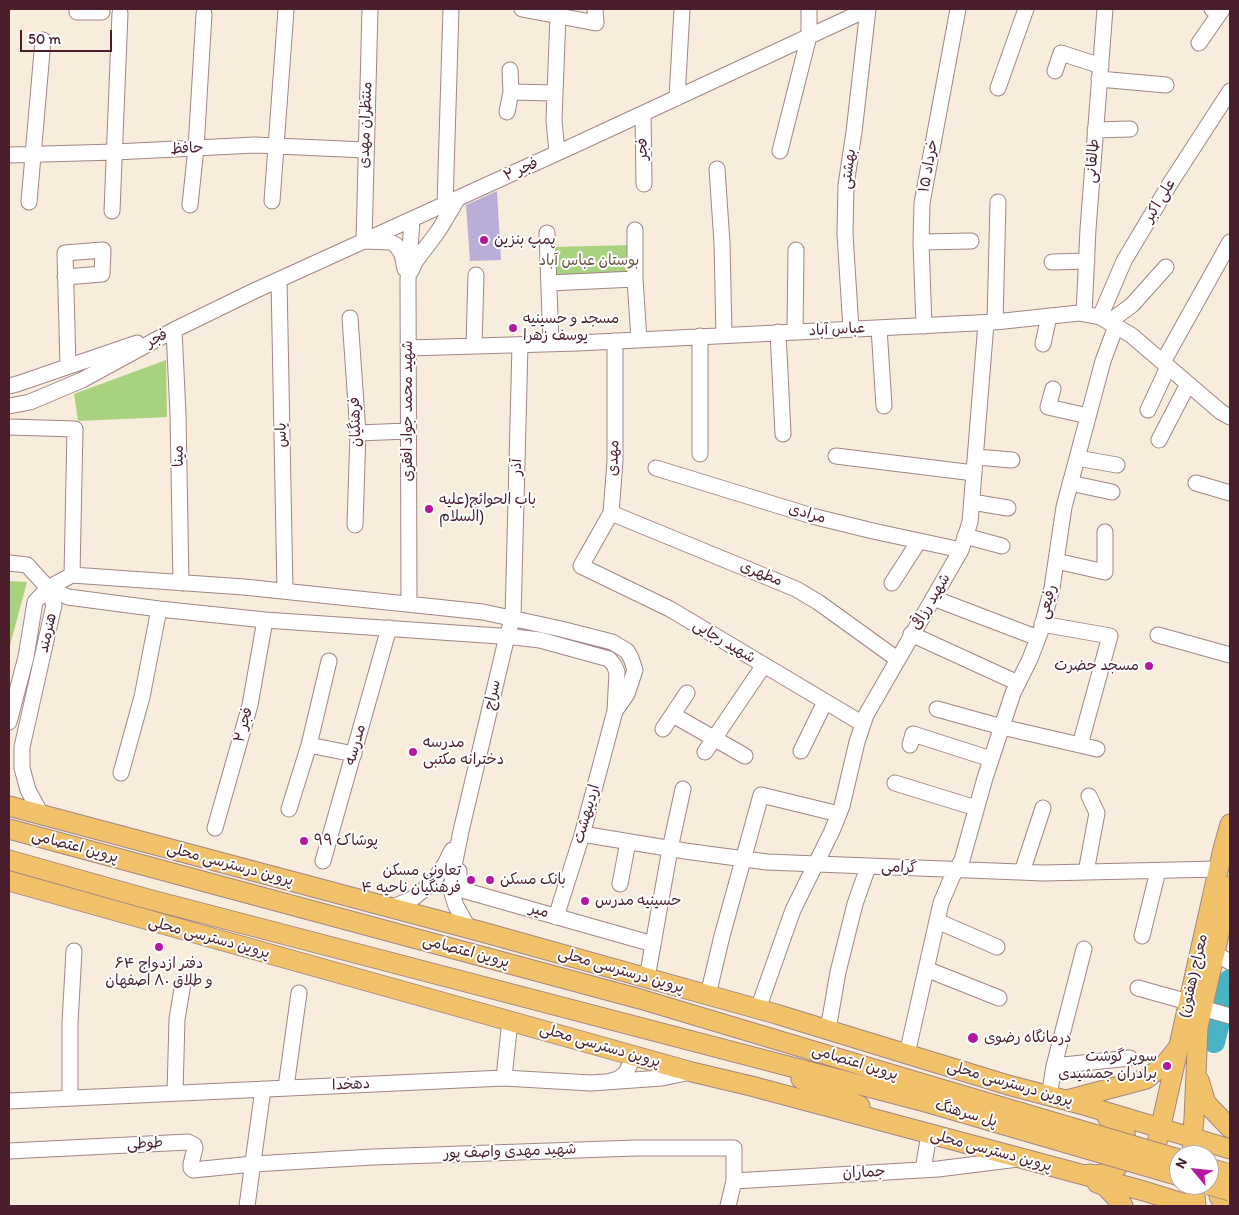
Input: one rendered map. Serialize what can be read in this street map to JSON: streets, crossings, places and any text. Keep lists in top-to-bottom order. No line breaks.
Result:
{"streets":{"main road":["پروین اعتصامی","پروین درسترسی محلی","پروین دسترسی محلی","معراج (هفتون)","پل سرهنگ"],"street":["منتظران مهدی","حافظ","فجر","طالقانی","۱۵ خرداد","بهشتی","فجر ۲","علی اکبر","عباس آباد","شهید محمد جواد افقری","فرهنگیان","یاس","مینا","مهدی","آذر","مرادی","مطهری","شهید رزاقی","رفیعی","هنرمند","شهید رجایی","سراج","مدرسه","اردیبهشت","گرامی","میر","دهخدا","طوطی","شهید مهدی واصف پور","جماران"]},"crossings":[["منتظران مهدی","حافظ"],["منتظران مهدی","فجر ۲"],["فجر","فجر ۲"],["فجر","مینا"],["طالقانی","عباس آباد"],["۱۵ خرداد","عباس آباد"],["بهشتی","فجر ۲"],["بهشتی","عباس آباد"],["فجر ۲","شهید محمد جواد افقری"],["فجر ۲","یاس"],["فجر ۲","مینا"],["علی اکبر","عباس آباد"],["علی اکبر","رفیعی"],["عباس آباد","شهید محمد جواد افقری"],["عباس آباد","مهدی"],["عباس آباد","آذر"],["عباس آباد","شهید رزاقی"],["عباس آباد","رفیعی"],["مهدی","مطهری"],["مهدی","شهید رجایی"],["آذر","سراج"],["مرادی","شهید رزاقی"],["مطهری","شهید رزاقی"],["شهید رزاقی","شهید رجایی"],["شهید رزاقی","پروین درسترسی محلی"],["شهید رزاقی","گرامی"],["رفیعی","پروین درسترسی محلی"],["رفیعی","گرامی"],["هنرمند","پروین درسترسی محلی"],["سراج","پروین درسترسی محلی"],["سراج","میر"],["اردیبهشت","گرامی"],["اردیبهشت","میر"],["پروین اعتصامی","پل سرهنگ"],["پروین درسترسی محلی","معراج (هفتون)"],["گرامی","معراج (هفتون)"],["پروین دسترسی محلی","معراج (هفتون)"],["پروین دسترسی محلی","دهخدا"],["پروین دسترسی محلی","جماران"],["طوطی","شهید مهدی واصف پور"],["شهید مهدی واصف پور","جماران"]],"parks":["بوستان عباس آباد"],"places":["پمپ بنزین","مسجد و حسینیه یوسف زهرا","باب الحوائج(علیه السلام)","مسجد حضرت","مدرسه دخترانه مکتبی","پوشاک ۹۹","تعاونی مسکن فرهنگیان ناحیه ۴","بانک مسکن","حسینیه مدرس","دفتر ازدواج ۶۴ و طلاق ۸۰ اصفهان","درمانگاه رضوی","سوپر گوشت برادران جمشیدی"],"scale_bar":"50 m","north":"top left"}
